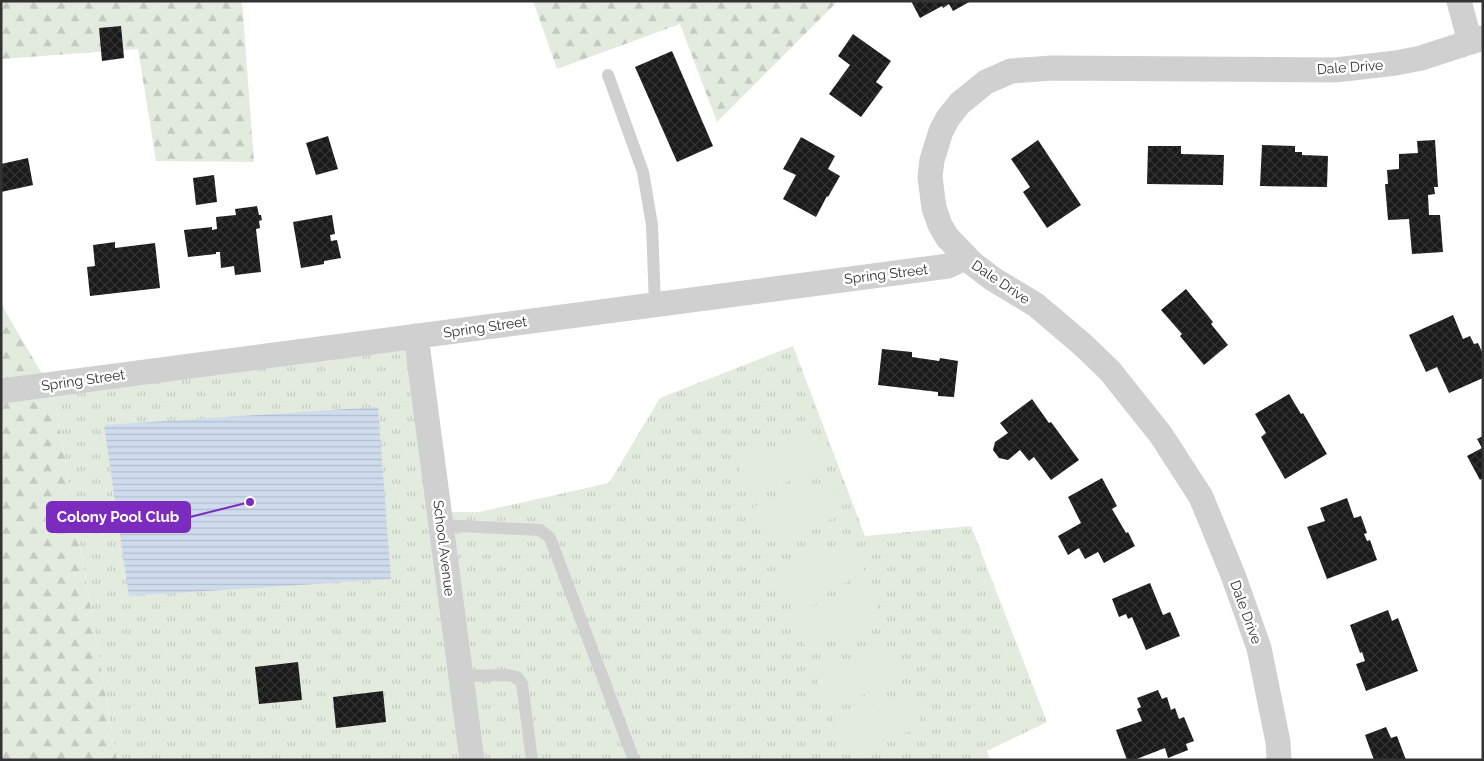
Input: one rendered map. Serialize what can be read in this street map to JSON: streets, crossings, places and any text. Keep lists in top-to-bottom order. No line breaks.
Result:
{"streets":{"street":["Dale Drive","Spring Street","School Avenue"]},"crossings":[["Dale Drive","Spring Street"],["Spring Street","School Avenue"]],"places":["Colony Pool Club"]}
